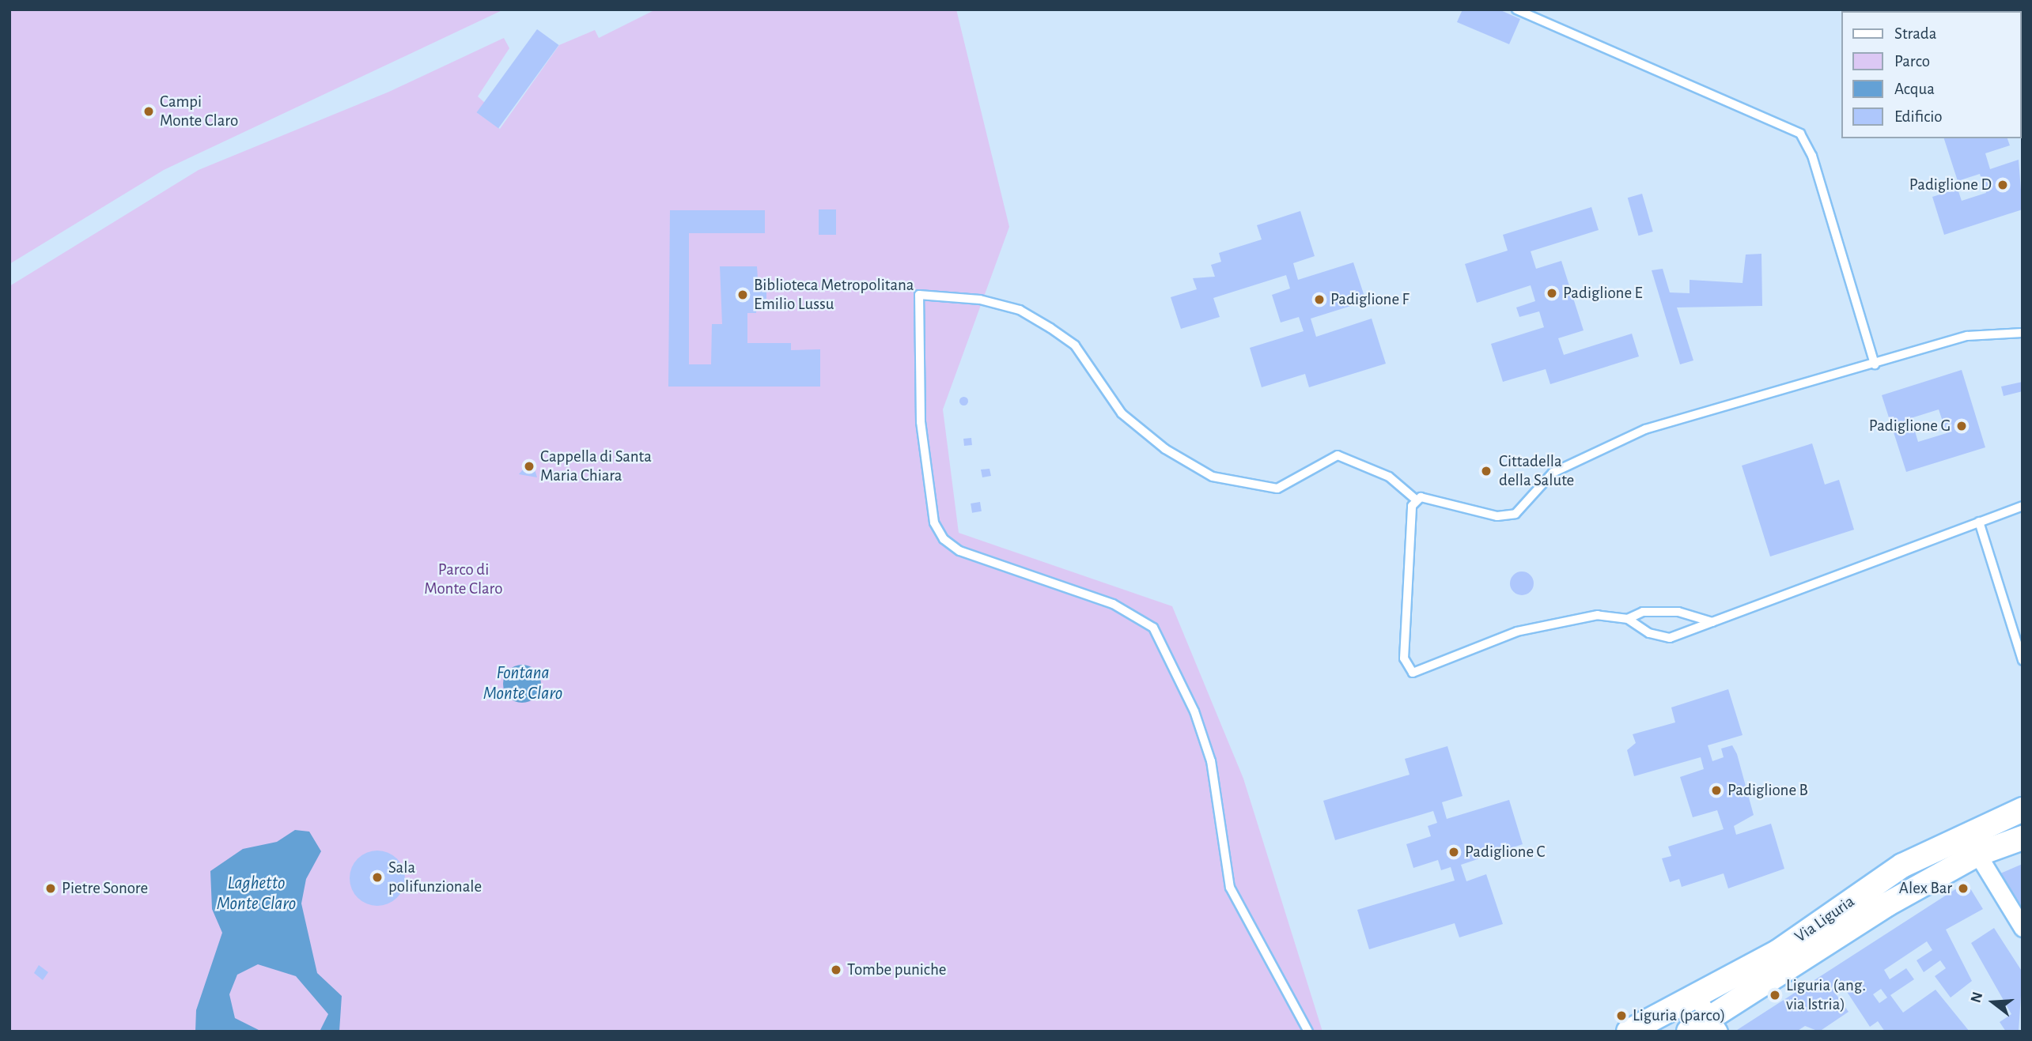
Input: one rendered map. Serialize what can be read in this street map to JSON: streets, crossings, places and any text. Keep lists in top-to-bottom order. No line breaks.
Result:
{"streets":{"street":["Via Liguria"]},"water":["Fontana Monte Claro","Laghetto Monte Claro"],"parks":["Parco di Monte Claro"],"places":["Campi Monte Claro","Padiglione D","Padiglione E","Biblioteca Metropolitana Emilio Lussu","Padiglione F","Padiglione G","Cappella di Santa Maria Chiara","Cittadella della Salute","Padiglione B","Padiglione C","Sala polifunzionale","Pietre Sonore","Alex Bar","Tombe puniche","Liguria (ang. via Istria)","Liguria (parco)"],"legend":["Strada","Parco","Acqua","Edificio"],"north":"left"}
